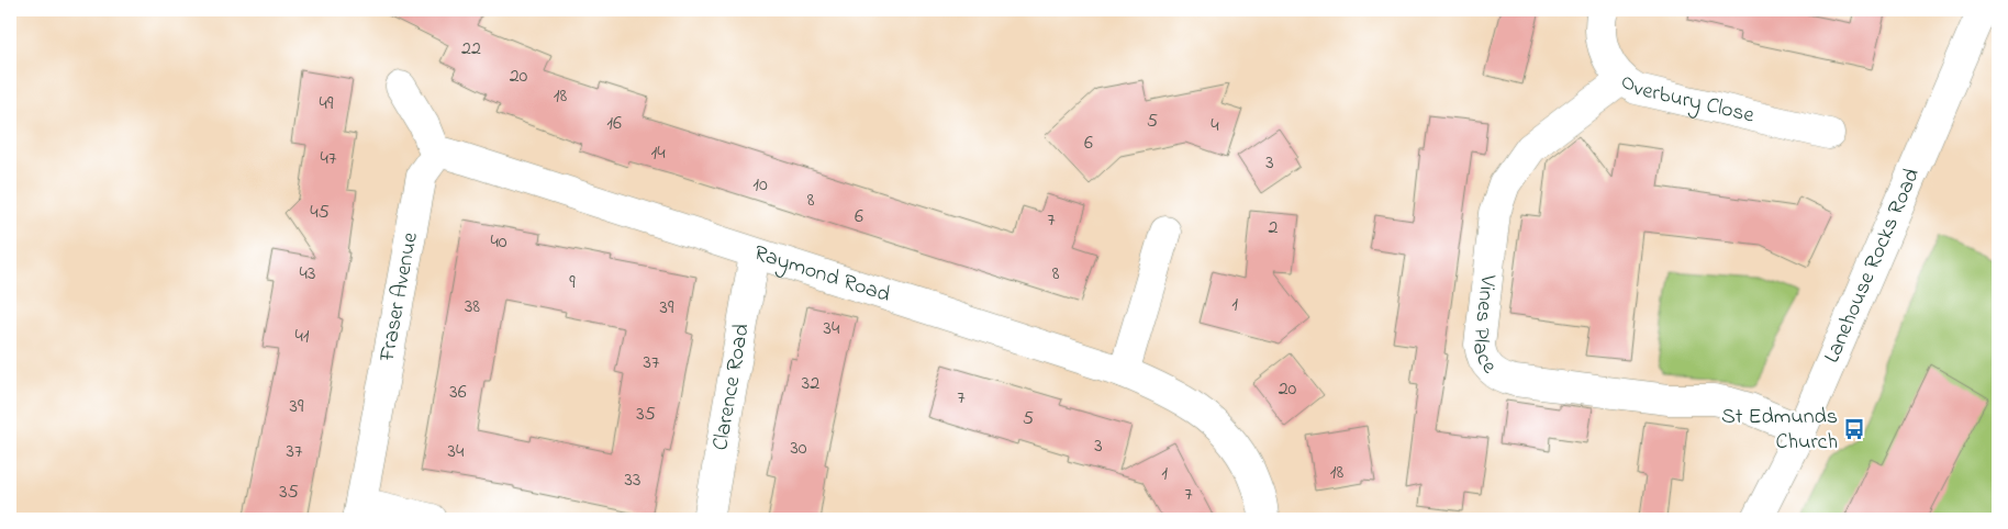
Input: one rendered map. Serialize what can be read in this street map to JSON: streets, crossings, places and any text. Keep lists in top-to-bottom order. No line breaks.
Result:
{"streets":{"street":["Overbury Close","Lanehouse Rocks Road","Raymond Road","Fraser Avenue","Vines Place","Clarence Road"]},"crossings":[["Overbury Close","Vines Place"],["Lanehouse Rocks Road","Vines Place"],["Raymond Road","Fraser Avenue"],["Raymond Road","Clarence Road"]],"places":{"bus stop":["St Edmunds Church"]},"house_numbers":["22","20","18","49","5","16","4","6","14","47","3","10","8","45","6","7","2","40","43","8","9","1","38","39","34","41","37","32","20","36","7","39","35","5","3","30","37","34","18","1","33","35","7"]}
